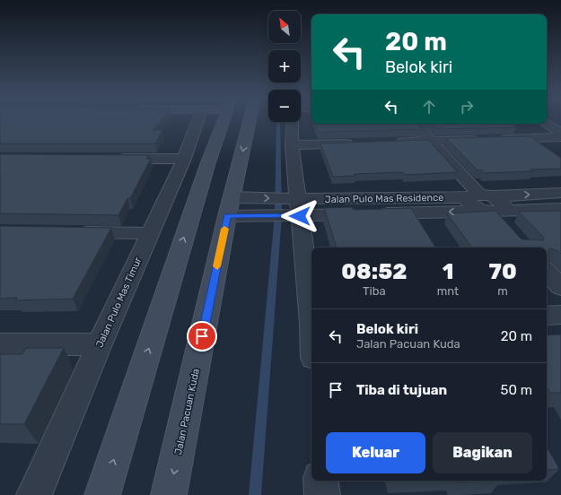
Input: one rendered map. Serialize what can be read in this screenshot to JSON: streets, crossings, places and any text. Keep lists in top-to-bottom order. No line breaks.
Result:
{"streets":{"street":["Jalan Pulo Mas Residence","Jalan Pulo Mas Timur","Jalan Pacuan Kuda"]},"crossings":[["Jalan Pulo Mas Residence","Jalan Pacuan Kuda"]],"north":"top left","page":{"map_buttons":["+","−"],"turn":["20 m","Belok kiri"],"eta":["08:52","Tiba","1","mnt","70","m"],"list":[{"name":"Belok kiri","note":"Jalan Pacuan Kuda","value":"20 m"},{"name":"Tiba di tujuan","value":"50 m"}],"buttons":["Keluar","Bagikan"]}}
